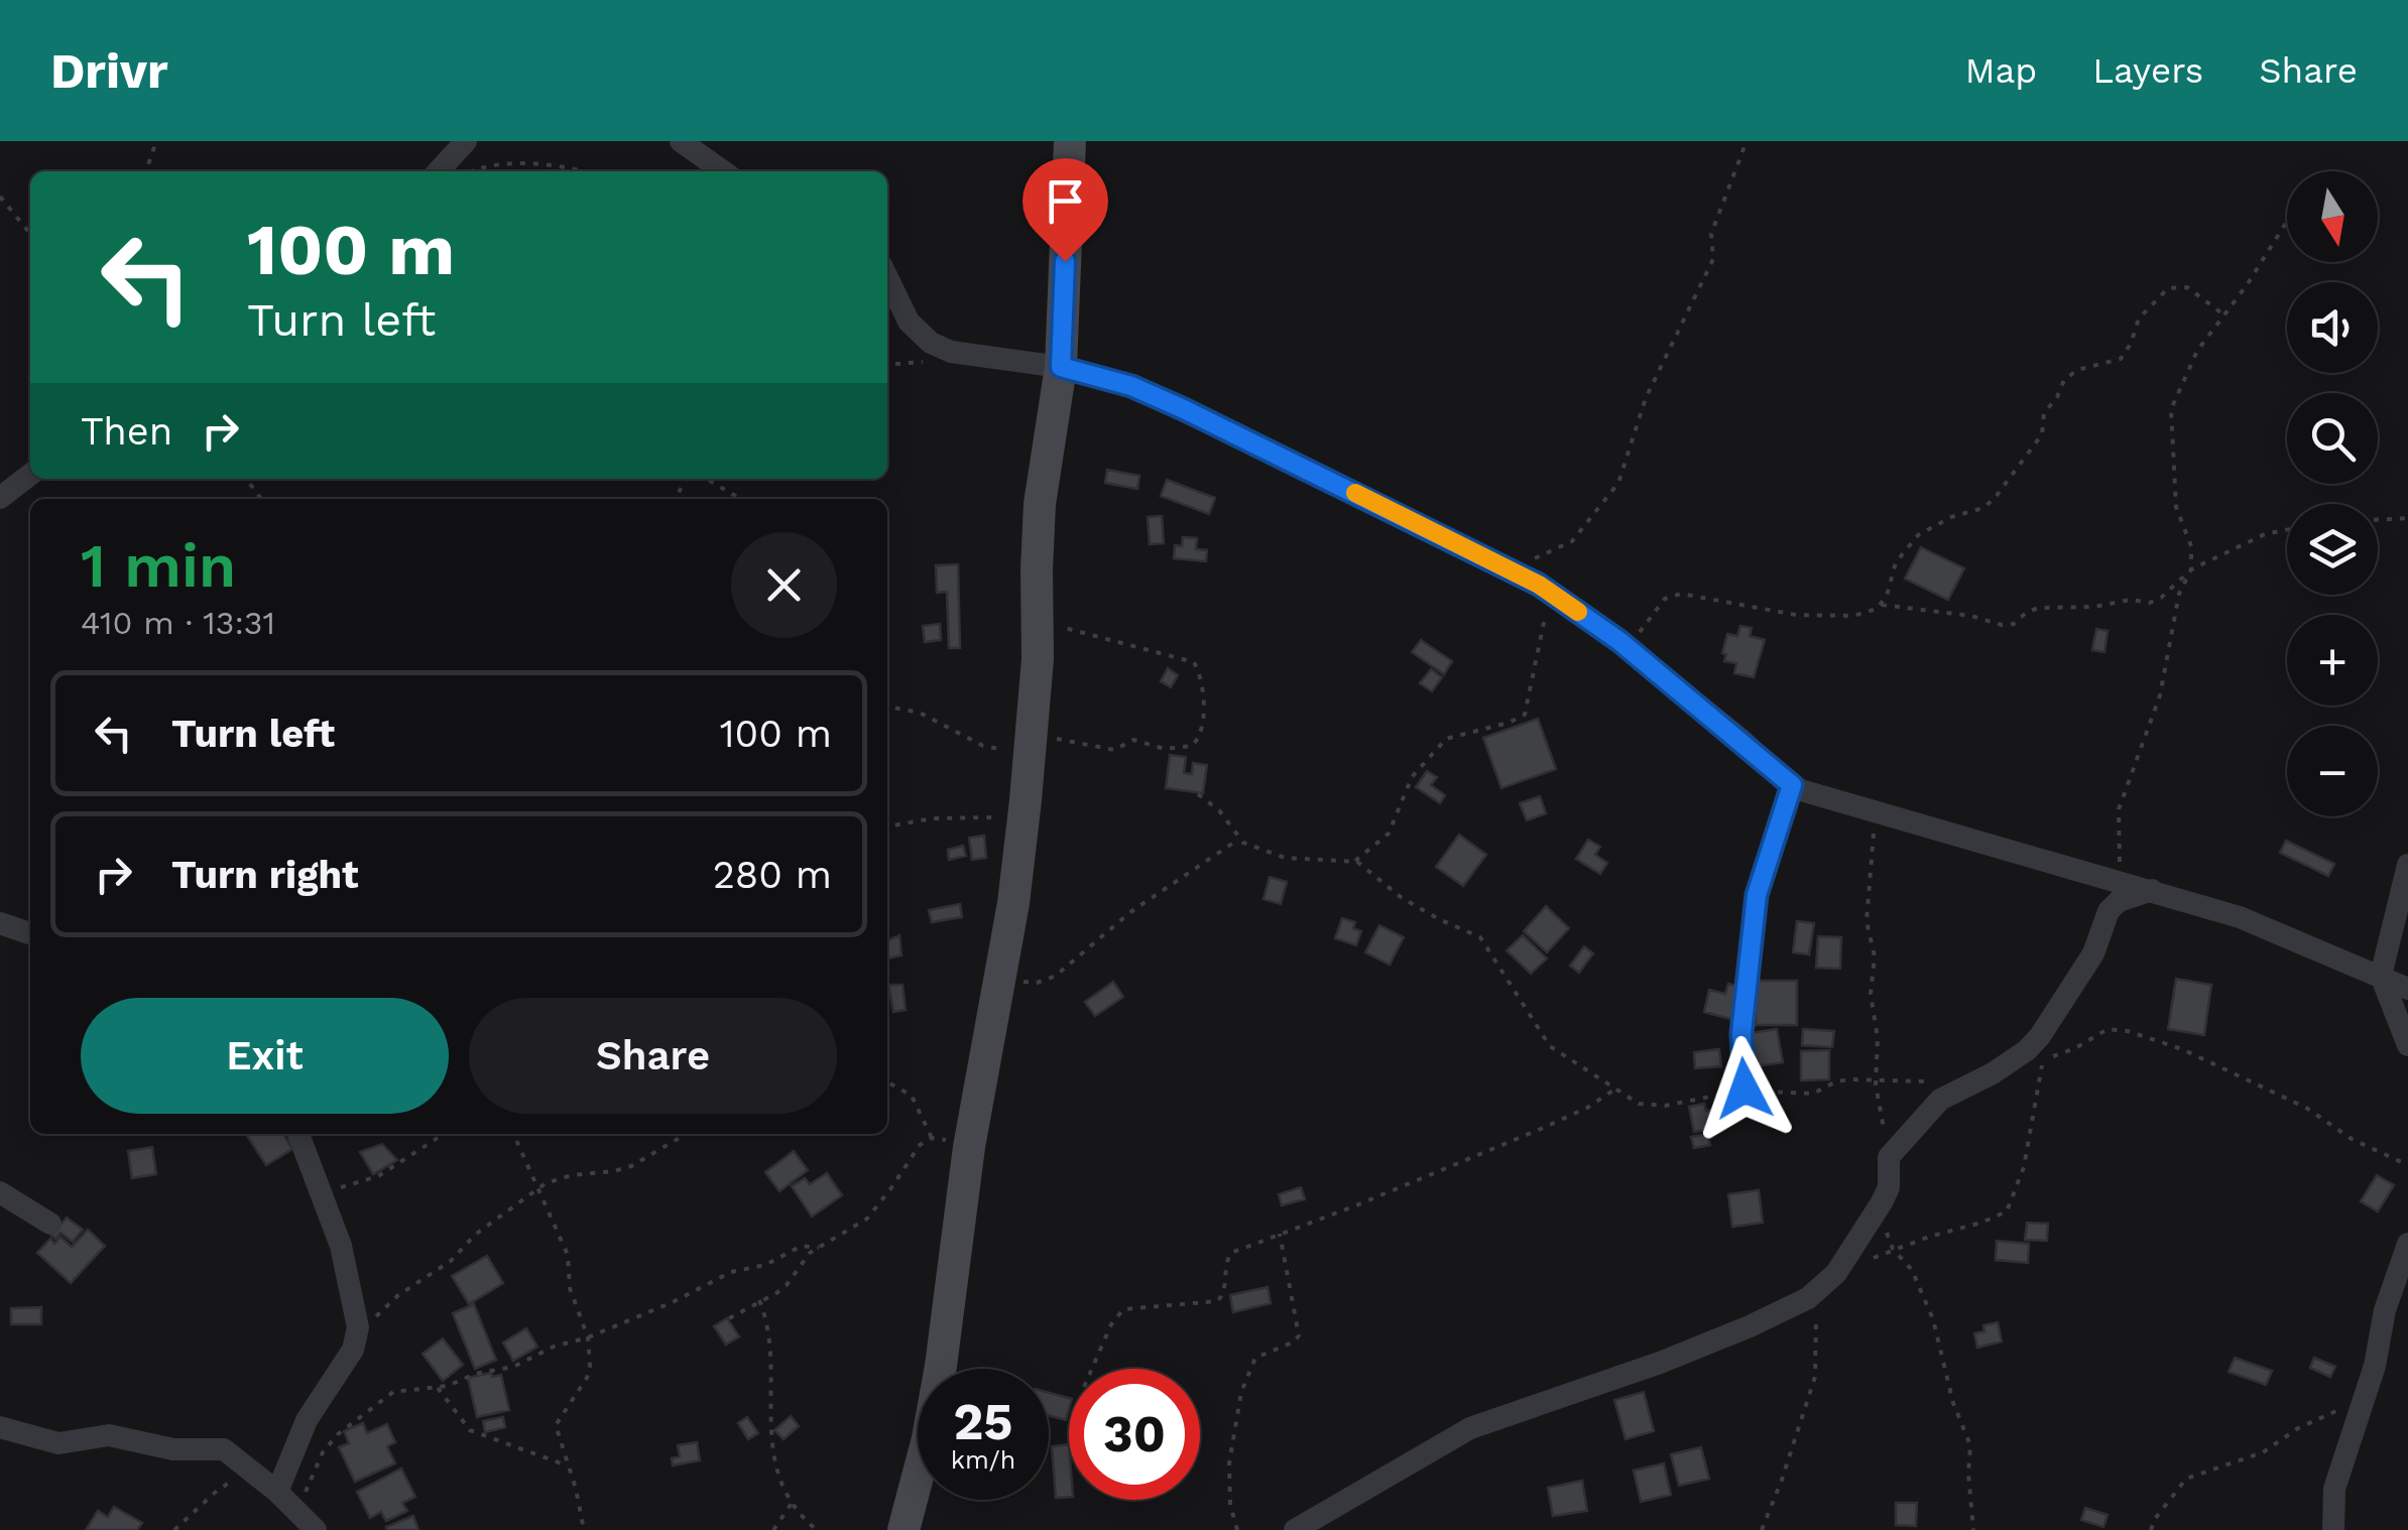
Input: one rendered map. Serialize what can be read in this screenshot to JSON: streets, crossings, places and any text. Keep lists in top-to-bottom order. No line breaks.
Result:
{"north":"bottom","page":{"header":"Drivr","nav":["Map","Layers","Share"],"map_buttons":["+","−"],"turn":["100 m","Turn left"],"then":"Then","heading":["1 min","410 m · 13:31"],"list":[{"name":"Turn left","value":"100 m"},{"name":"Turn right","value":"280 m"}],"buttons":["Exit","Share"],"speed":"25 km/h","limit":"30"}}
